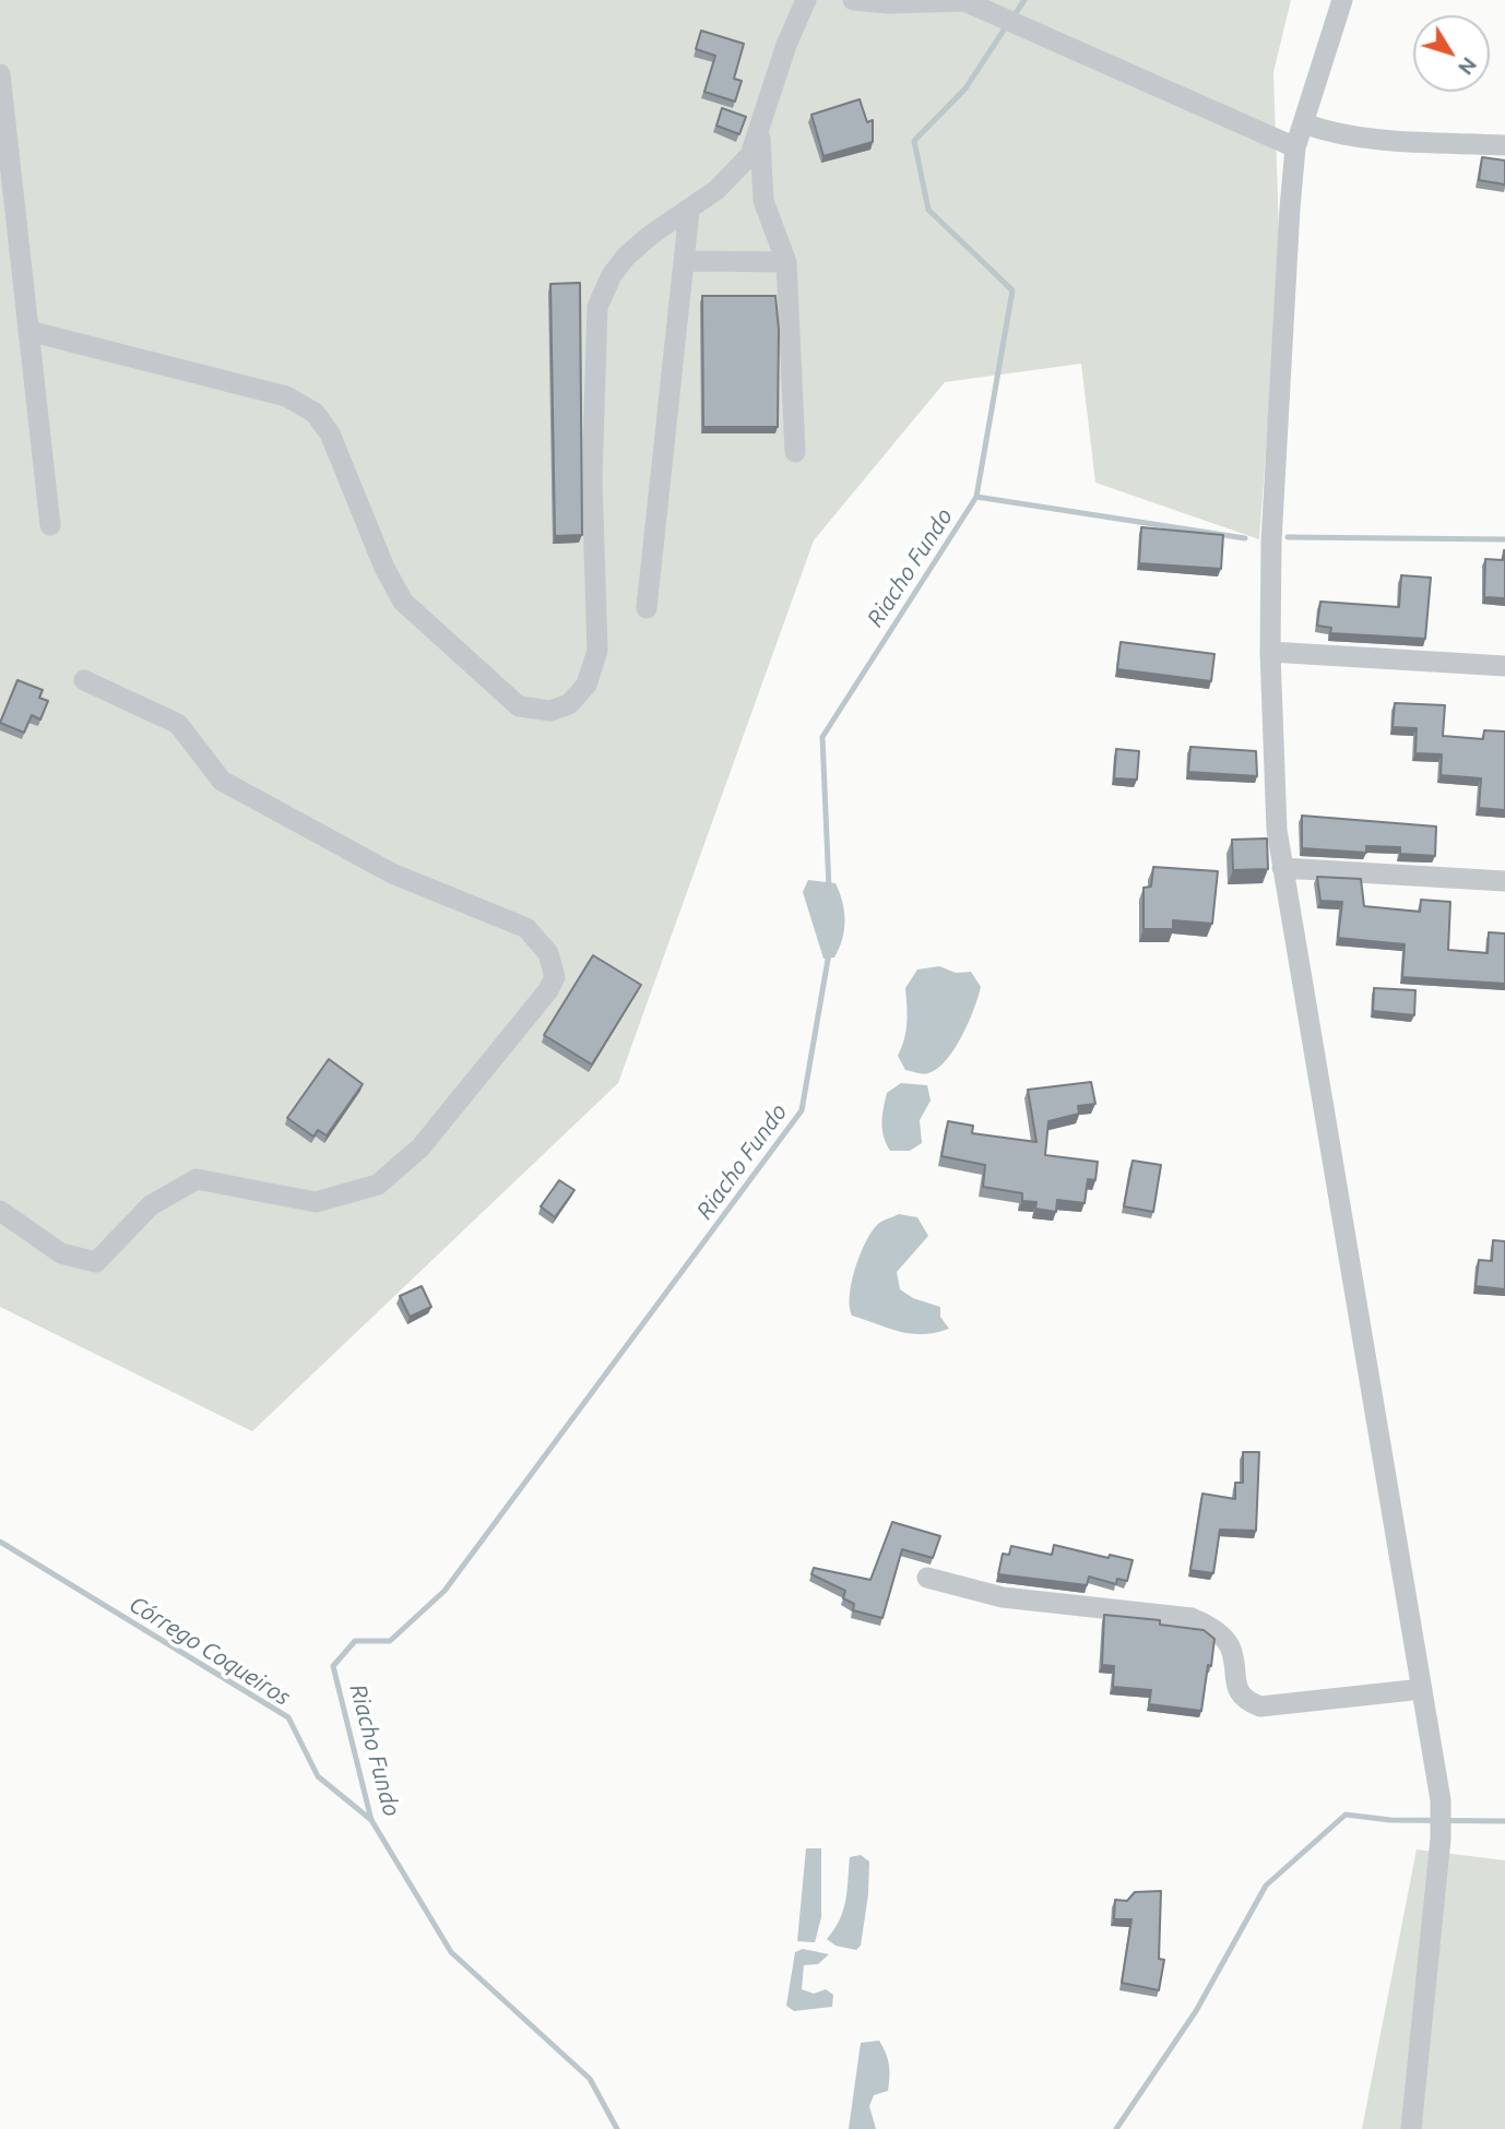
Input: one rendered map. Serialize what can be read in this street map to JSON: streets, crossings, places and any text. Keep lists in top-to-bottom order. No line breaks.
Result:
{"water":["Riacho Fundo","Córrego Coqueiros"],"north":"bottom right"}
